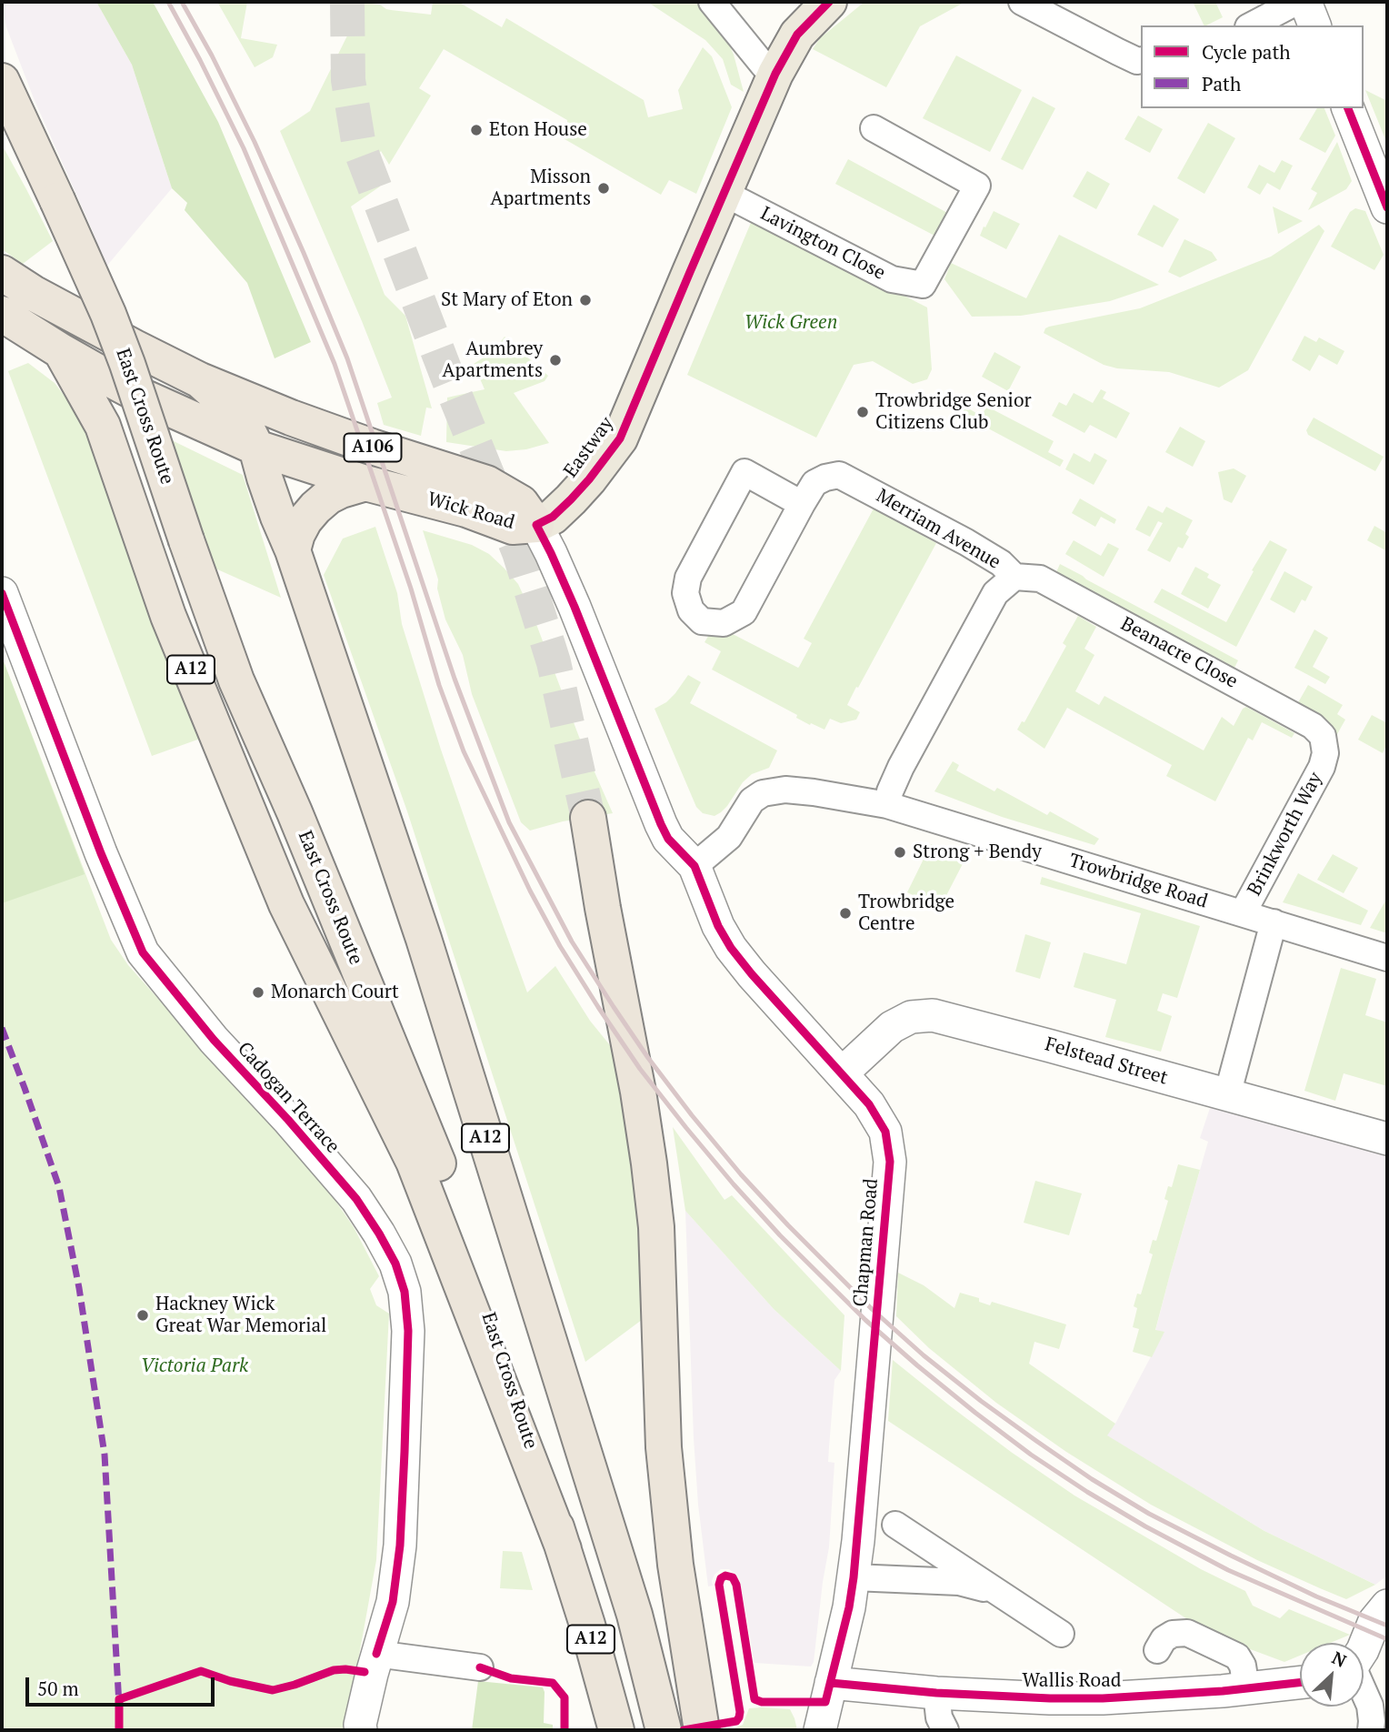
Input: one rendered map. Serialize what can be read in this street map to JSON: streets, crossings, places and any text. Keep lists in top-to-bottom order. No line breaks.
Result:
{"streets":{"highway":["East Cross Route","A106","Wick Road","A12"],"main road":["Eastway"],"street":["Lavington Close","Merriam Avenue","Beanacre Close","Brinkworth Way","Trowbridge Road","Felstead Street","Cadogan Terrace","Chapman Road","Wallis Road"]},"crossings":[["Lavington Close","Eastway"],["East Cross Route","A12"],["A106","Wick Road"],["A106","A12"],["Eastway","Wick Road"],["Wick Road","A12"],["Merriam Avenue","Beanacre Close"],["Merriam Avenue","Trowbridge Road"],["Beanacre Close","Brinkworth Way"],["Brinkworth Way","Trowbridge Road"],["Trowbridge Road","Chapman Road"],["Felstead Street","Chapman Road"],["Chapman Road","Wallis Road"]],"parks":["Wick Green","Victoria Park"],"places":["Eton House","Misson Apartments","St Mary of Eton","Aumbrey Apartments","Trowbridge Senior Citizens Club","Strong + Bendy","Trowbridge Centre","Monarch Court","Hackney Wick Great War Memorial"],"legend":["Cycle path","Path"],"scale_bar":"50 m","north":"top right"}
